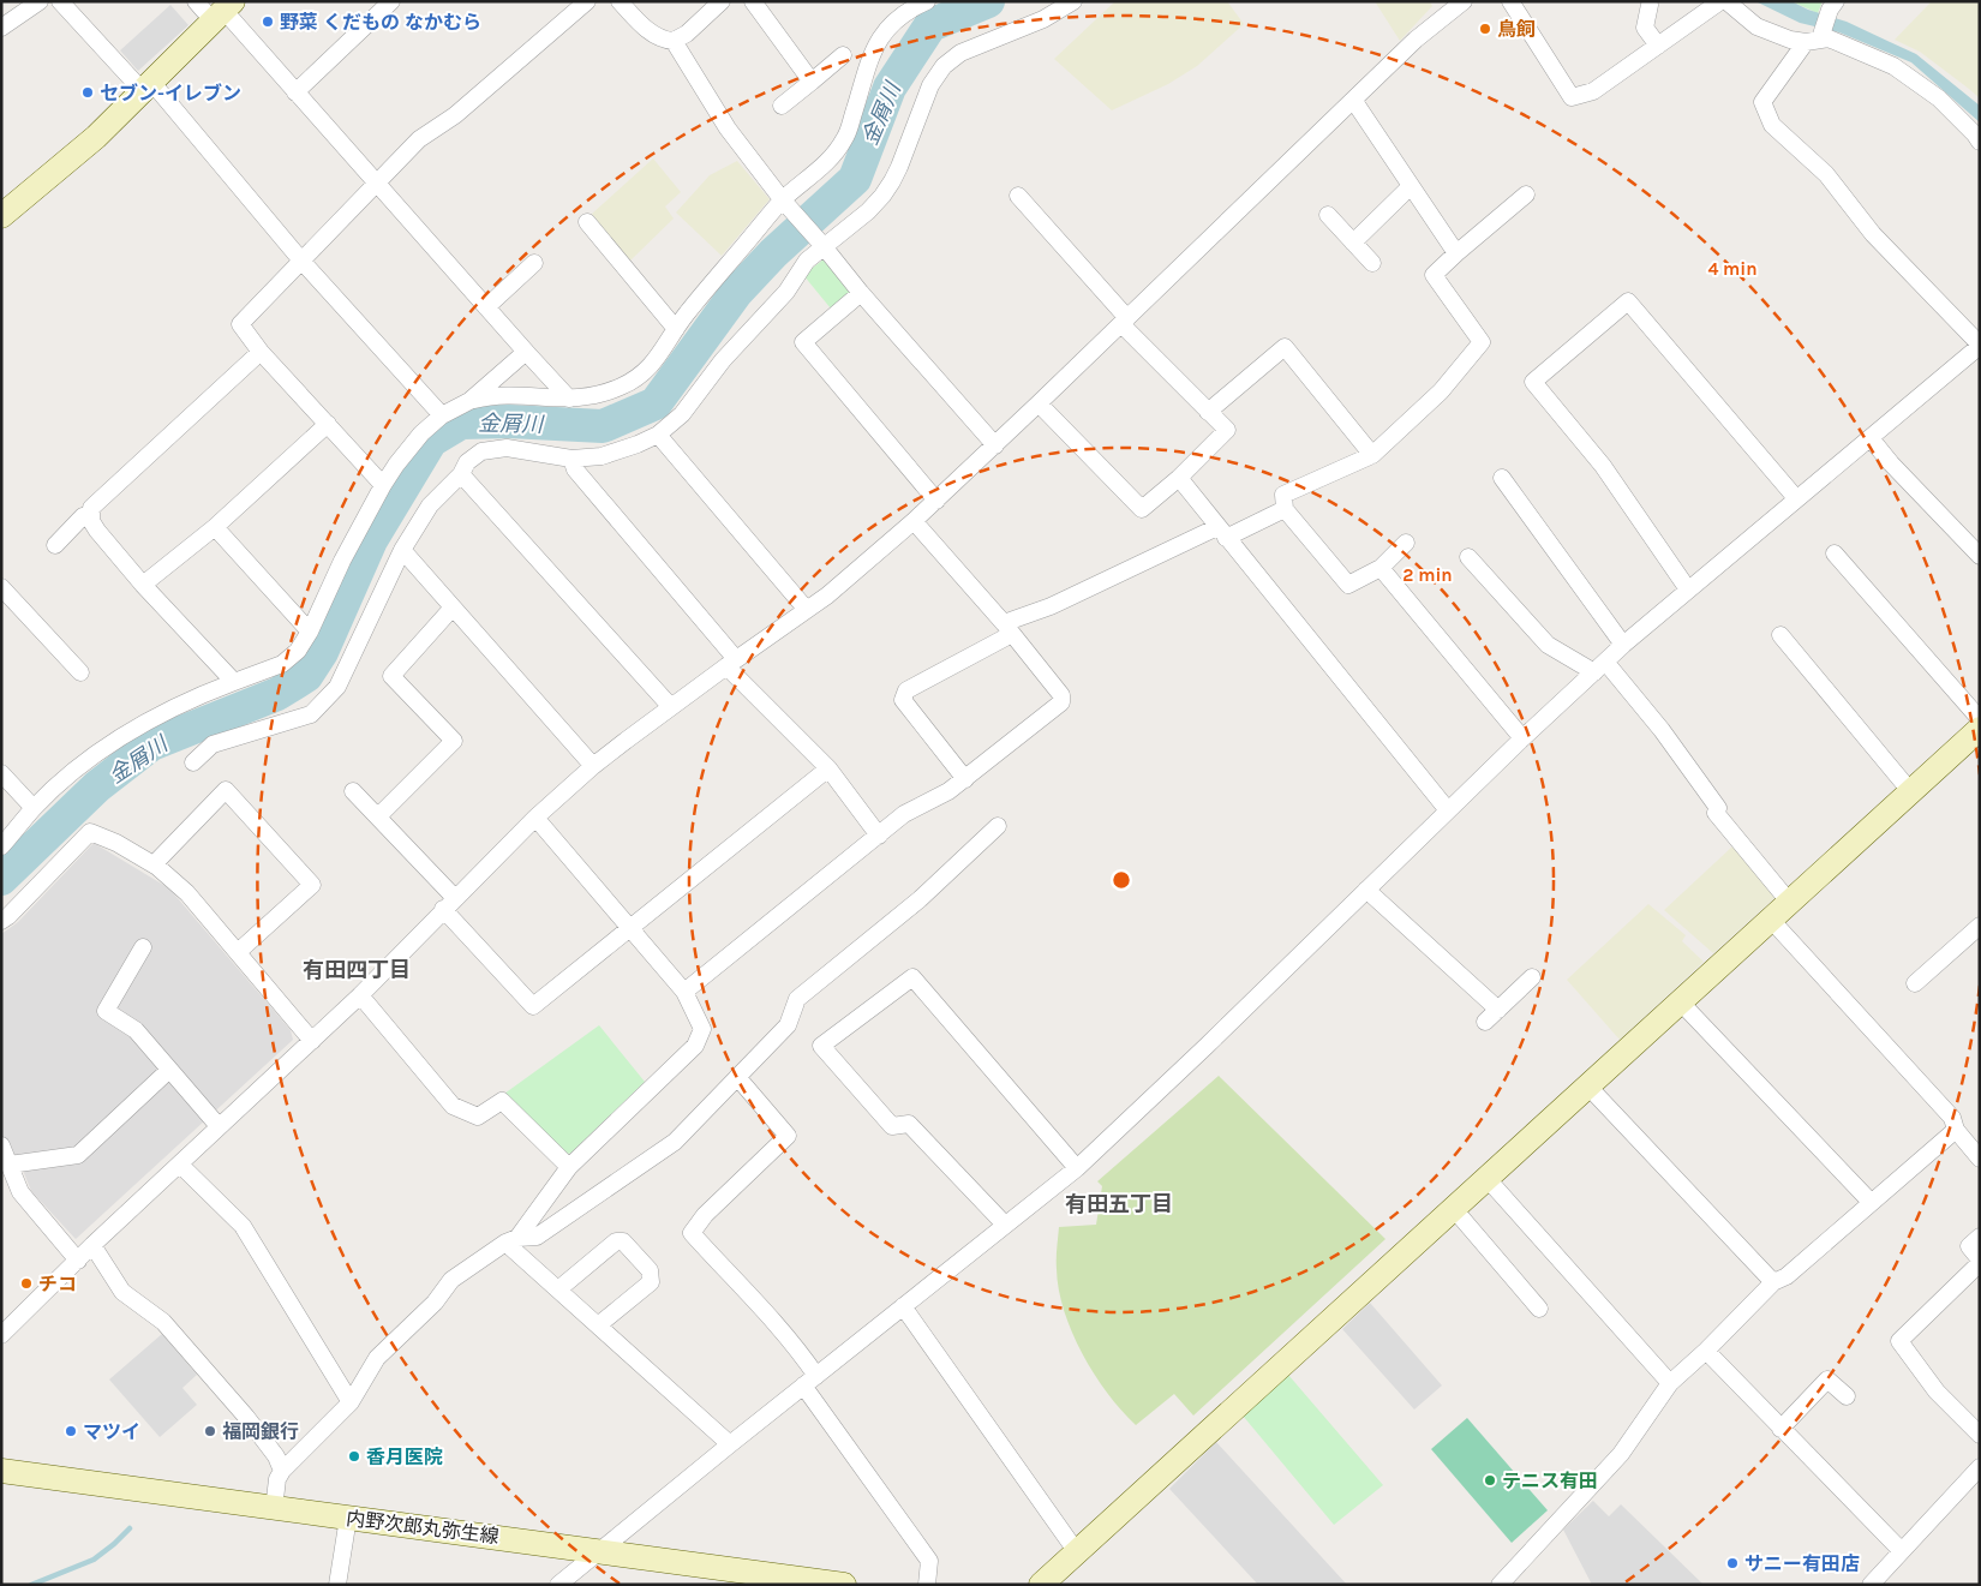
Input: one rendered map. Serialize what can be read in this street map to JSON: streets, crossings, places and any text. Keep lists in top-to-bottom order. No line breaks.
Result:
{"streets":{"street":["内野次郎丸弥生線"]},"districts":["有田四丁目","有田五丁目"],"water":["金屑川"],"places":["野菜 くだもの なかむら","鳥飼","セブン-イレブン","チコ","マツイ","福岡銀行","香月医院","テニス有田","サニー有田店"],"rings":["4 min","2 min"]}
